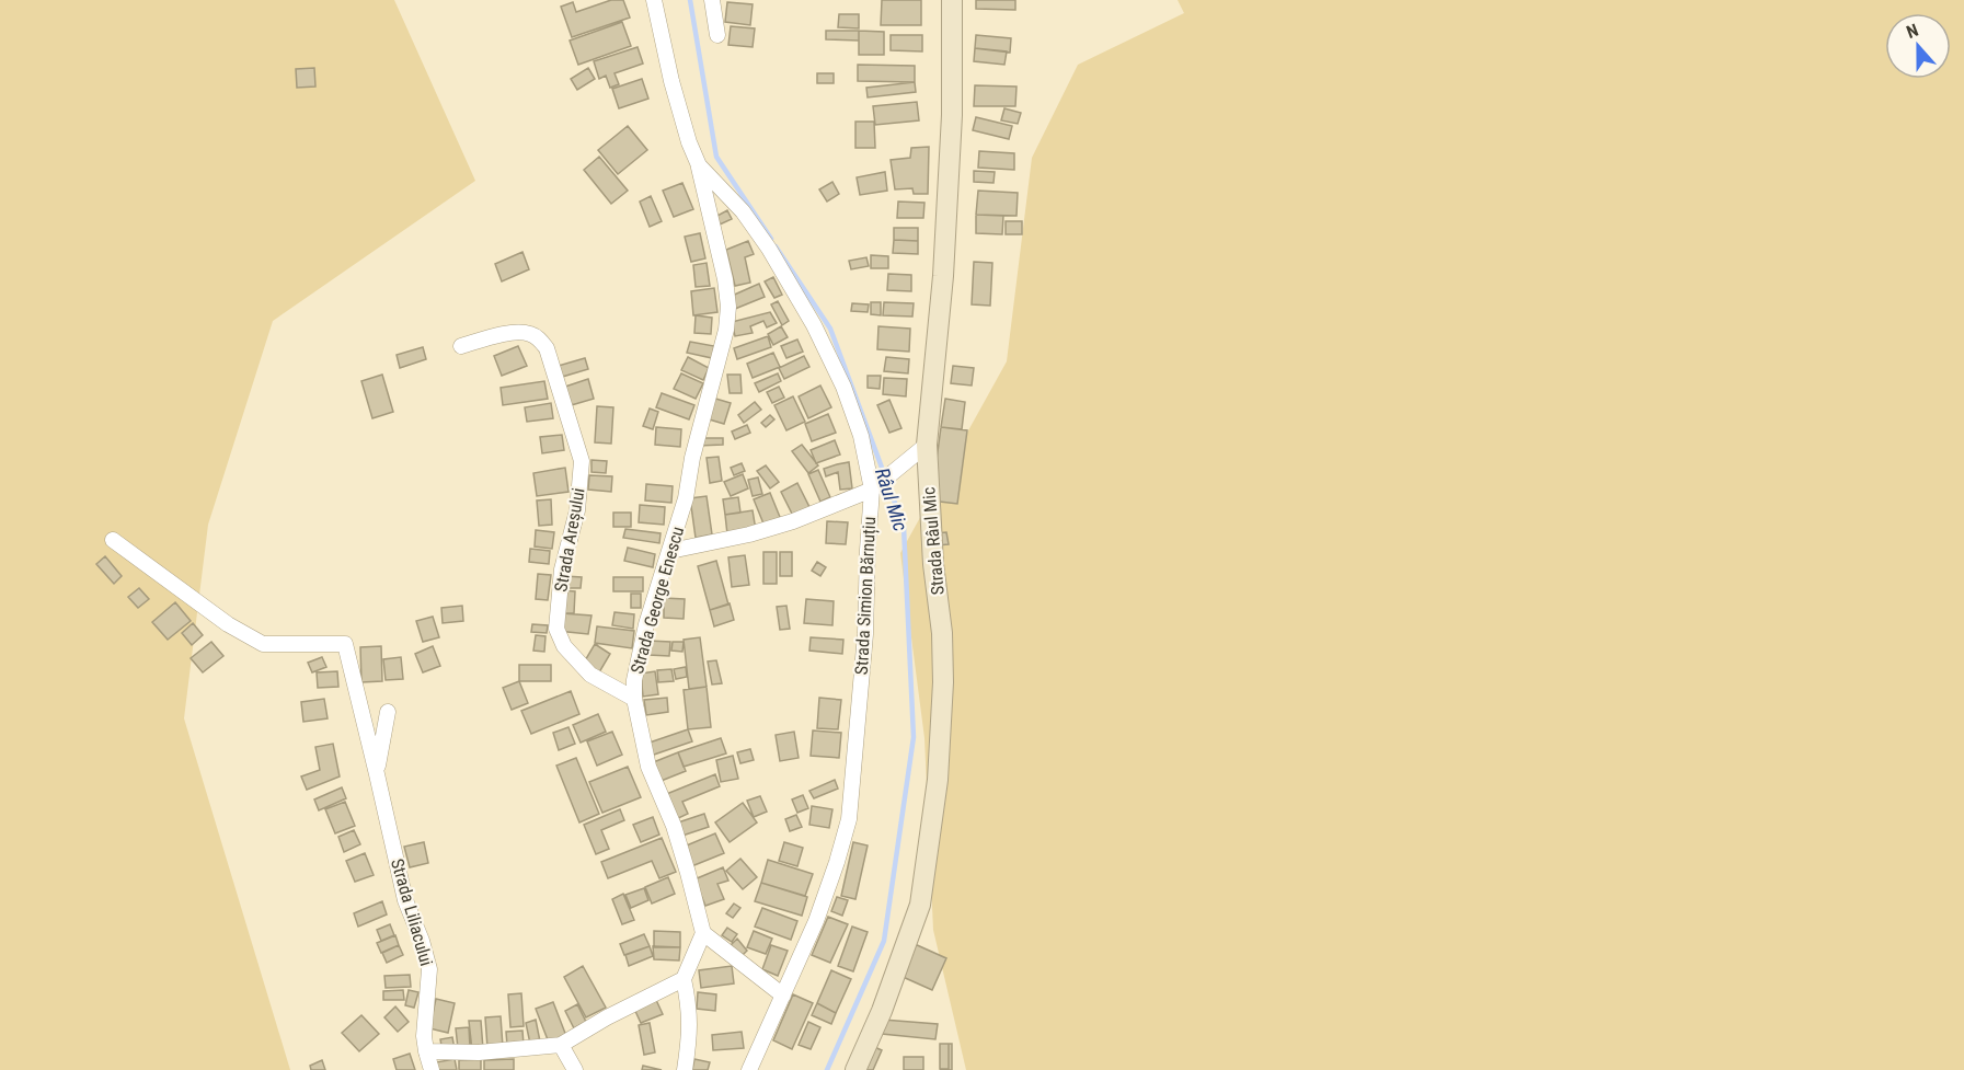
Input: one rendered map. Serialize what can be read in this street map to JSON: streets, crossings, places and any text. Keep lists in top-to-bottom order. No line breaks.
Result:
{"streets":{"street":["Strada Areșului","Strada Râul Mic","Strada Simion Bărnuțiu","Strada George Enescu","Strada Liliacului"]},"crossings":[["Strada Areșului","Strada George Enescu"],["Strada Simion Bărnuțiu","Strada George Enescu"]],"water":["Râul Mic"],"north":"top"}
